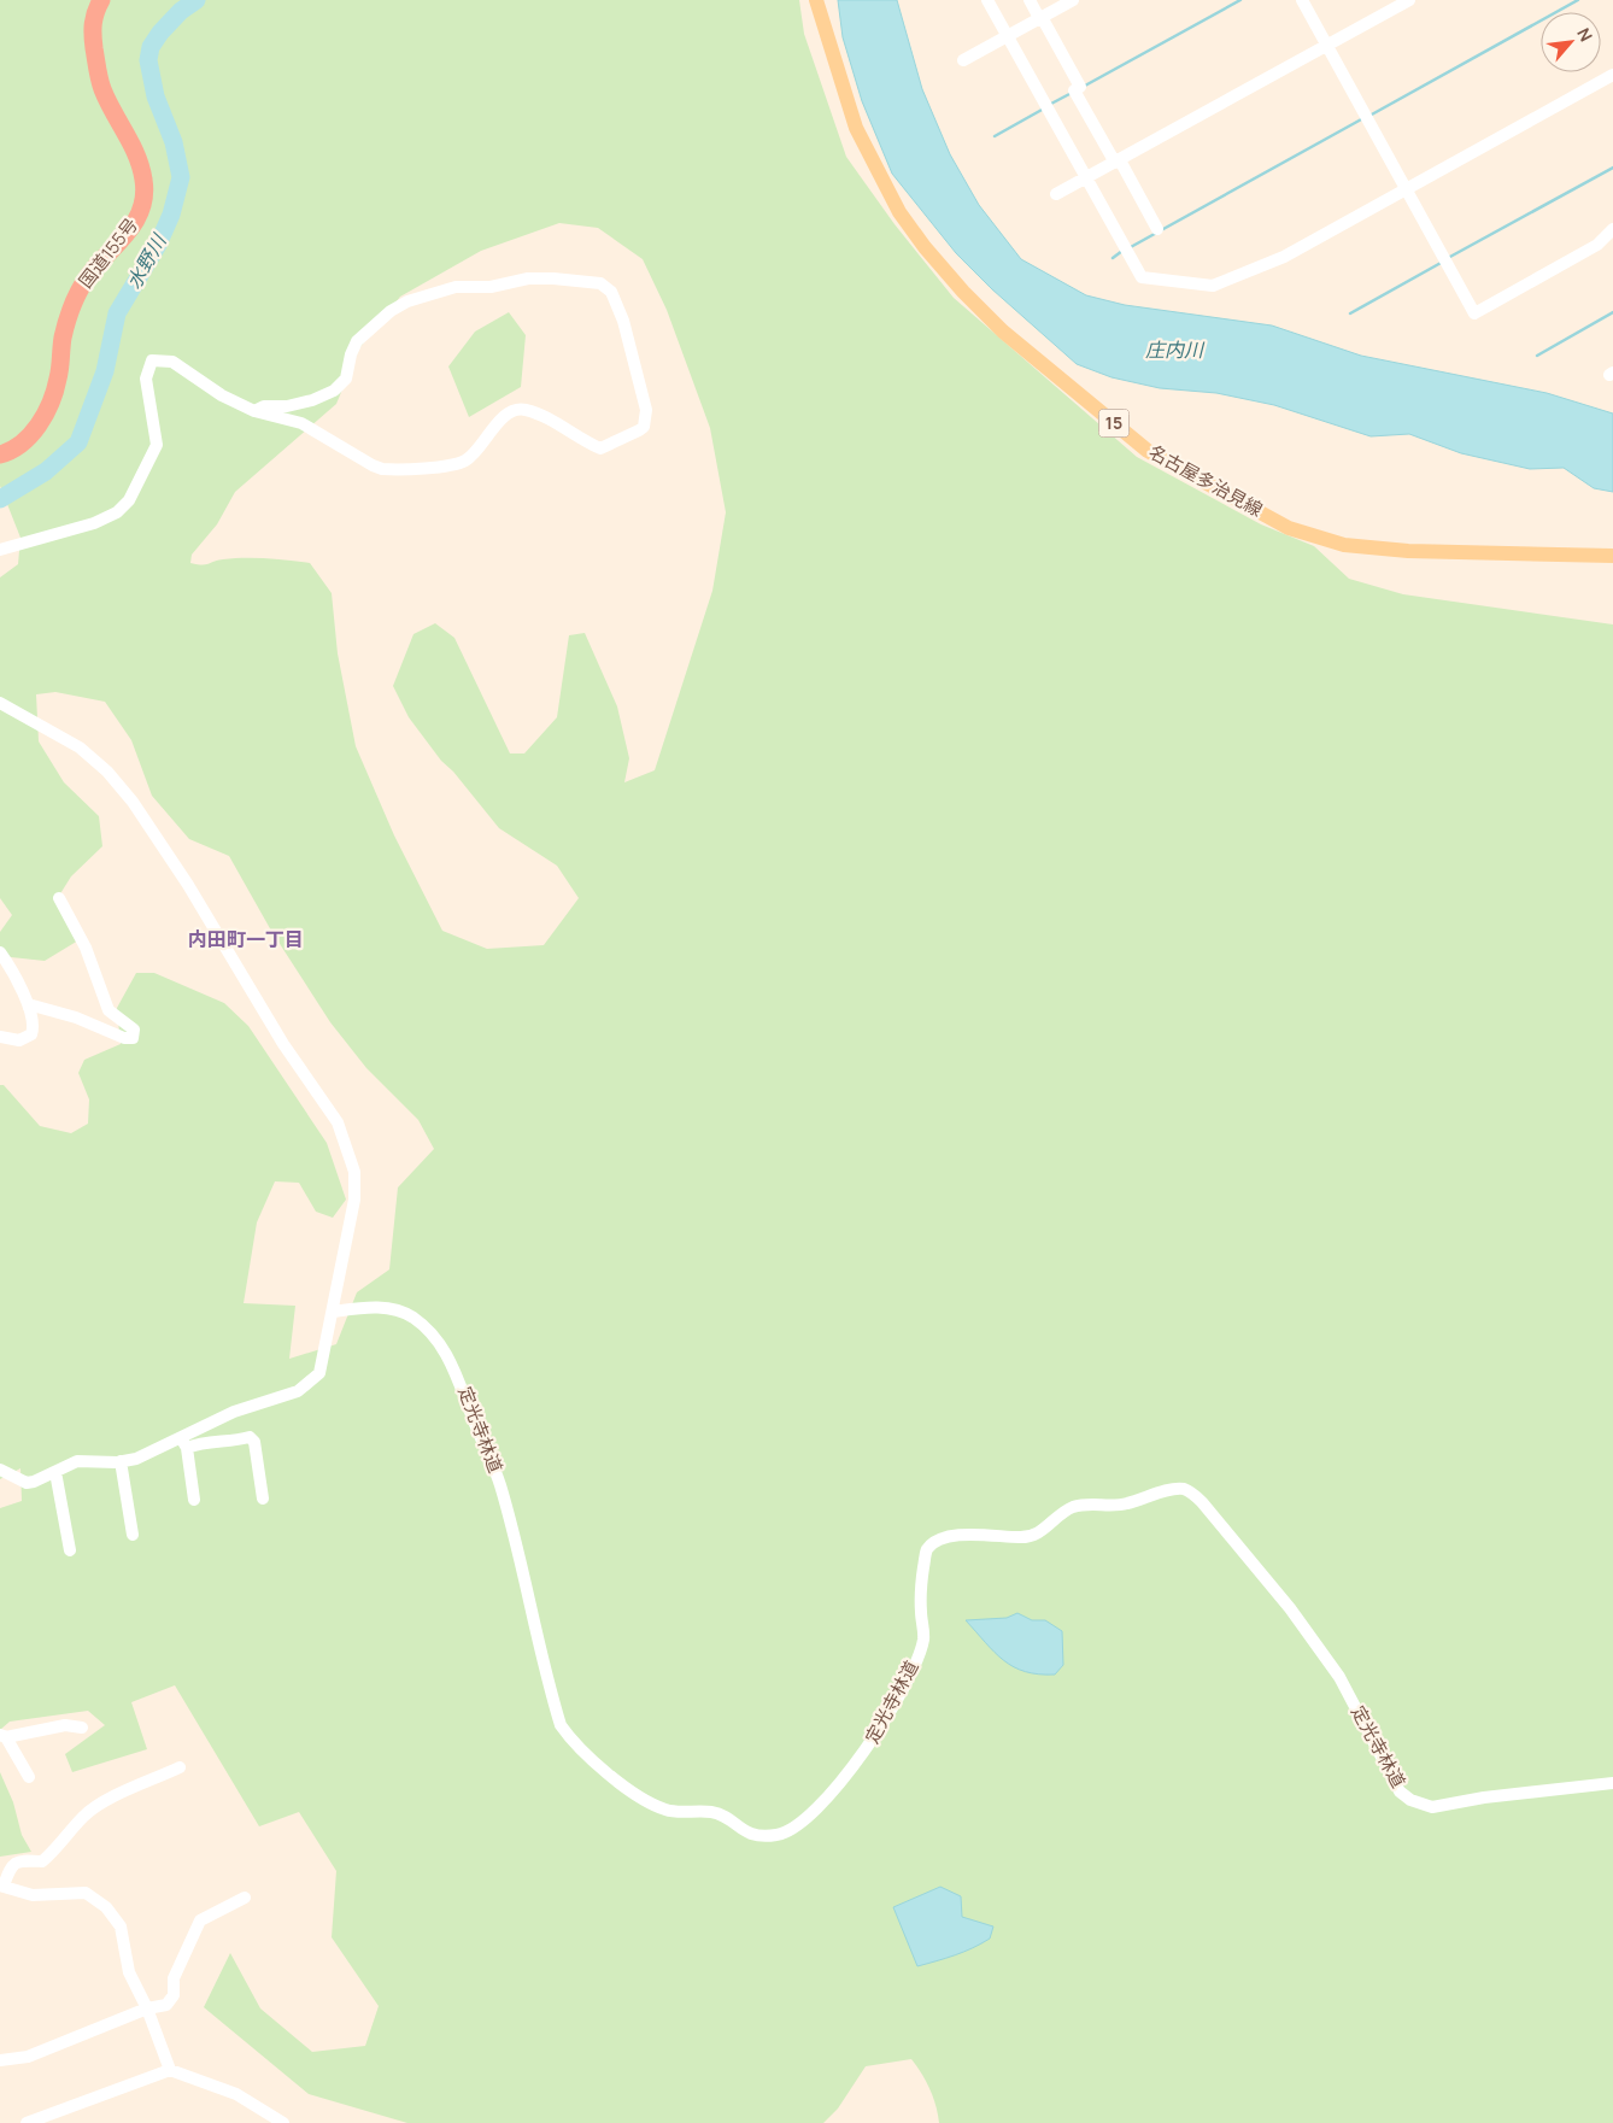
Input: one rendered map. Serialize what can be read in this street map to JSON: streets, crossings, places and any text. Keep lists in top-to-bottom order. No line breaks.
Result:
{"streets":{"highway":["国道155号"],"main road":["15","名古屋多治見線"],"street":["定光寺林道"]},"districts":["内田町一丁目"],"water":["水野川","庄内川"],"north":"top right"}
